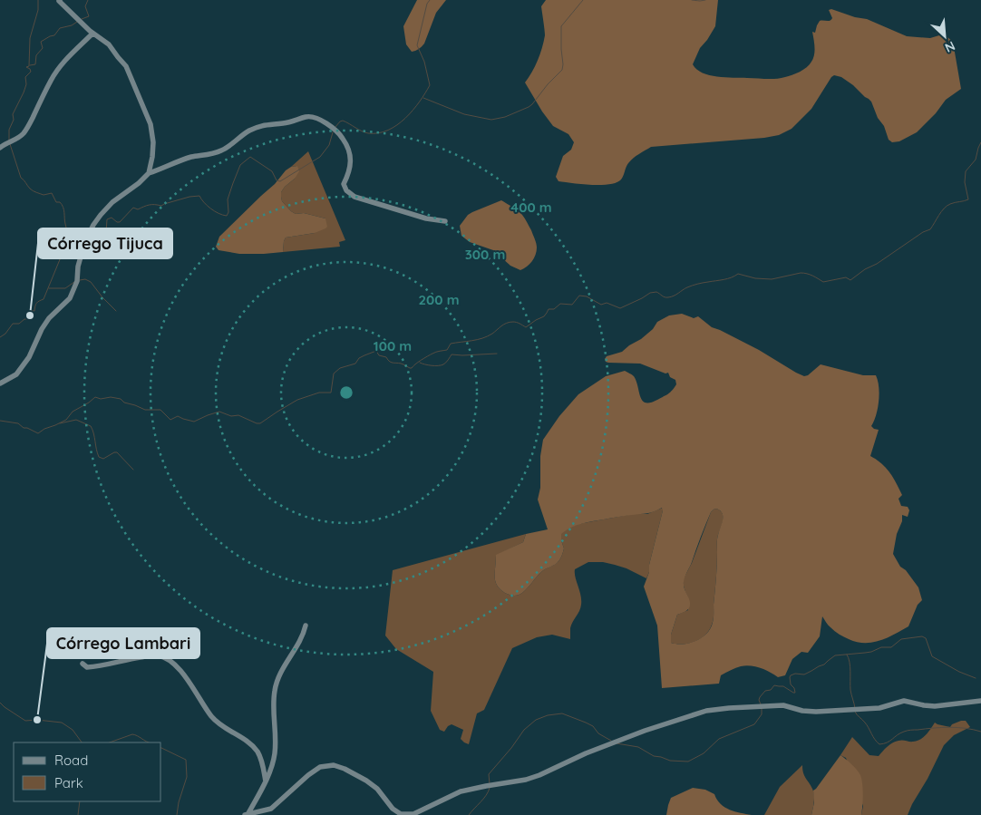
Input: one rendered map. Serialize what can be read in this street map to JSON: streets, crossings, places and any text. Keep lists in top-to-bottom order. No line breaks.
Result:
{"places":["Córrego Tijuca","Córrego Lambari"],"legend":["Road","Park"],"north":"bottom right","rings":["400 m","300 m","200 m","100 m"]}
